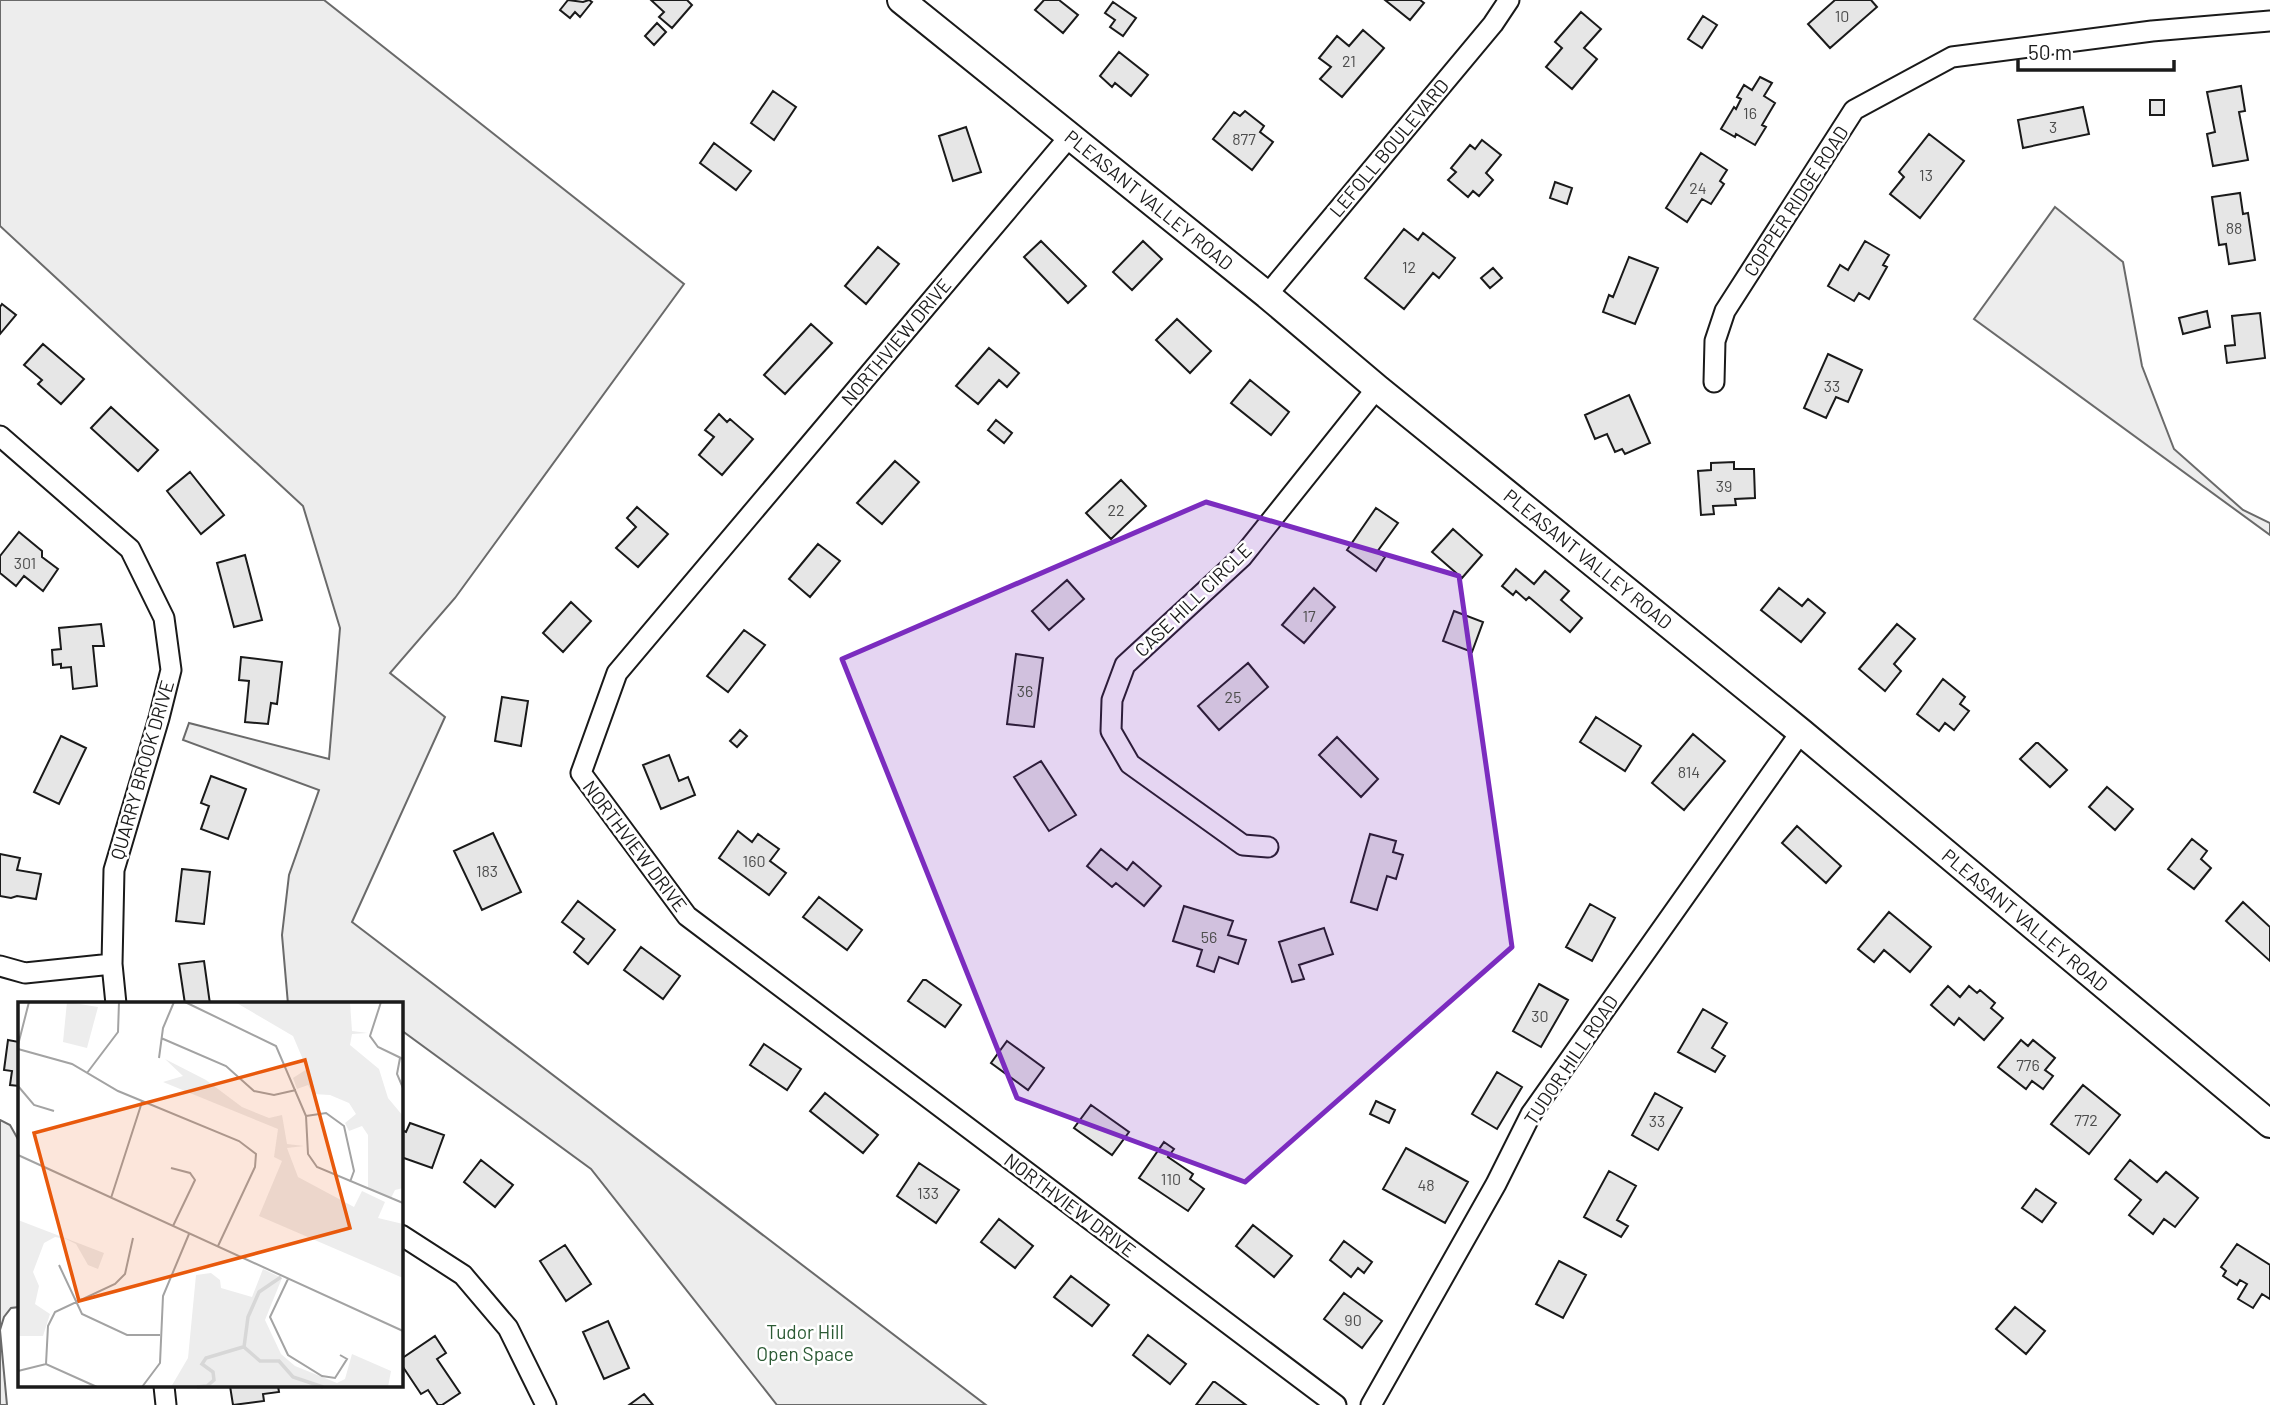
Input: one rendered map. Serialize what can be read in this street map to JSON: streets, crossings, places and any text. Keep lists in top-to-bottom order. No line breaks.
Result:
{"streets":{"main road":["PLEASANT VALLEY ROAD"],"street":["LEFOLL BOULEVARD","COPPER RIDGE ROAD","NORTHVIEW DRIVE","CASE HILL CIRCLE","QUARRY BROOK DRIVE","TUDOR HILL ROAD"]},"crossings":[["LEFOLL BOULEVARD","PLEASANT VALLEY ROAD"],["PLEASANT VALLEY ROAD","NORTHVIEW DRIVE"],["PLEASANT VALLEY ROAD","CASE HILL CIRCLE"],["PLEASANT VALLEY ROAD","TUDOR HILL ROAD"]],"parks":["Tudor Hill Open Space"],"house_numbers":["10","21","16","3","877","13","24","88","12","33","39","22","301","17","36","25","814","160","183","56","30","776","772","33","110","48","133","90"],"scale_bar":"50 m"}
